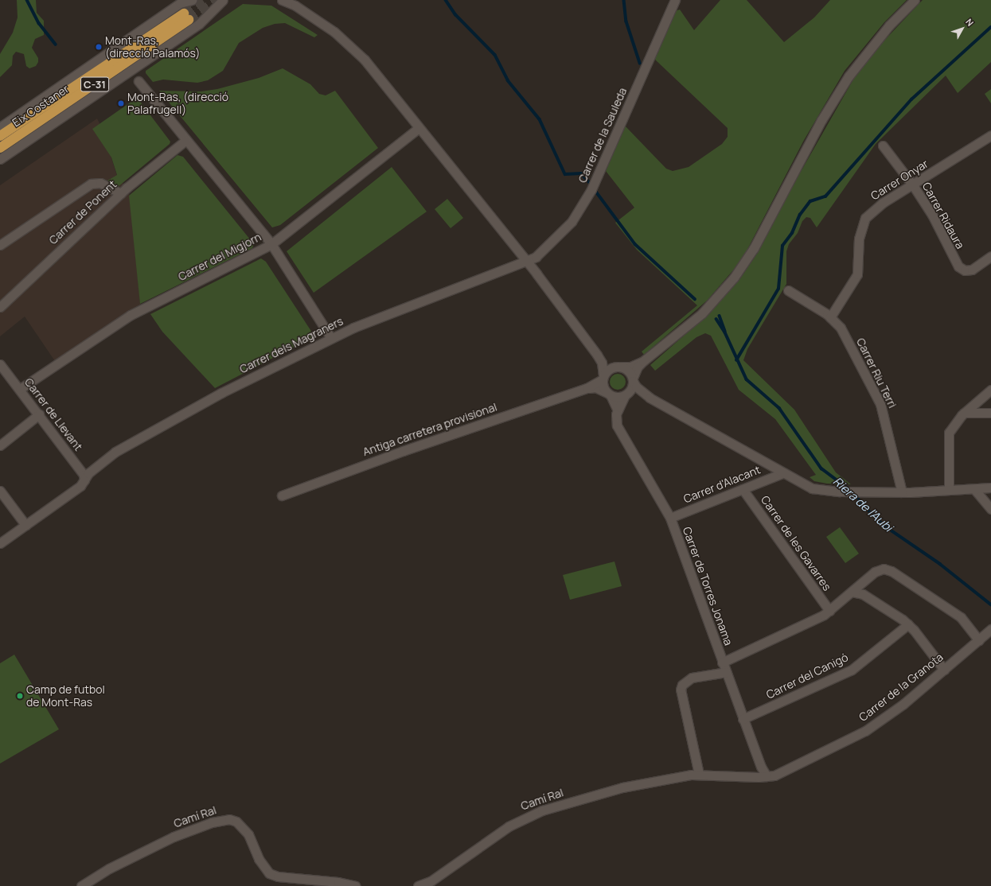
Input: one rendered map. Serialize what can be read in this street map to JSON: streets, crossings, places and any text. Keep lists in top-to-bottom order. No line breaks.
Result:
{"streets":{"highway":["C-31","Eix Costaner"],"street":["Carrer de la Sauleda","Carrer Onyar","Carrer de Ponent","Carrer Ridaura","Carrer del Migjorn","Carrer dels Magraners","Carrer Riu Terri","Carrer de Llevant","Antiga carretera provisional","Carrer d'Alacant","Carrer de les Gavarres","Carrer de Torres Jonama","Carrer del Canigó","Carrer de la Granota","Camí Ral"]},"crossings":[["Carrer de la Sauleda","Carrer dels Magraners"],["Carrer Onyar","Carrer Ridaura"],["Carrer Onyar","Carrer Riu Terri"],["Carrer del Migjorn","Carrer de Llevant"],["Carrer dels Magraners","Carrer de Llevant"],["Antiga carretera provisional","Carrer de Torres Jonama"],["Carrer d'Alacant","Carrer de les Gavarres"],["Carrer d'Alacant","Carrer de Torres Jonama"],["Carrer de Torres Jonama","Carrer del Canigó"],["Carrer de Torres Jonama","Carrer de la Granota"],["Carrer de la Granota","Camí Ral"]],"water":["Riera de l'Aubi"],"places":["Mont-Ras, (direcció Palamós)","Mont-Ras, (direcció Palafrugell)","Camp de futbol de Mont-Ras"],"north":"top right"}
